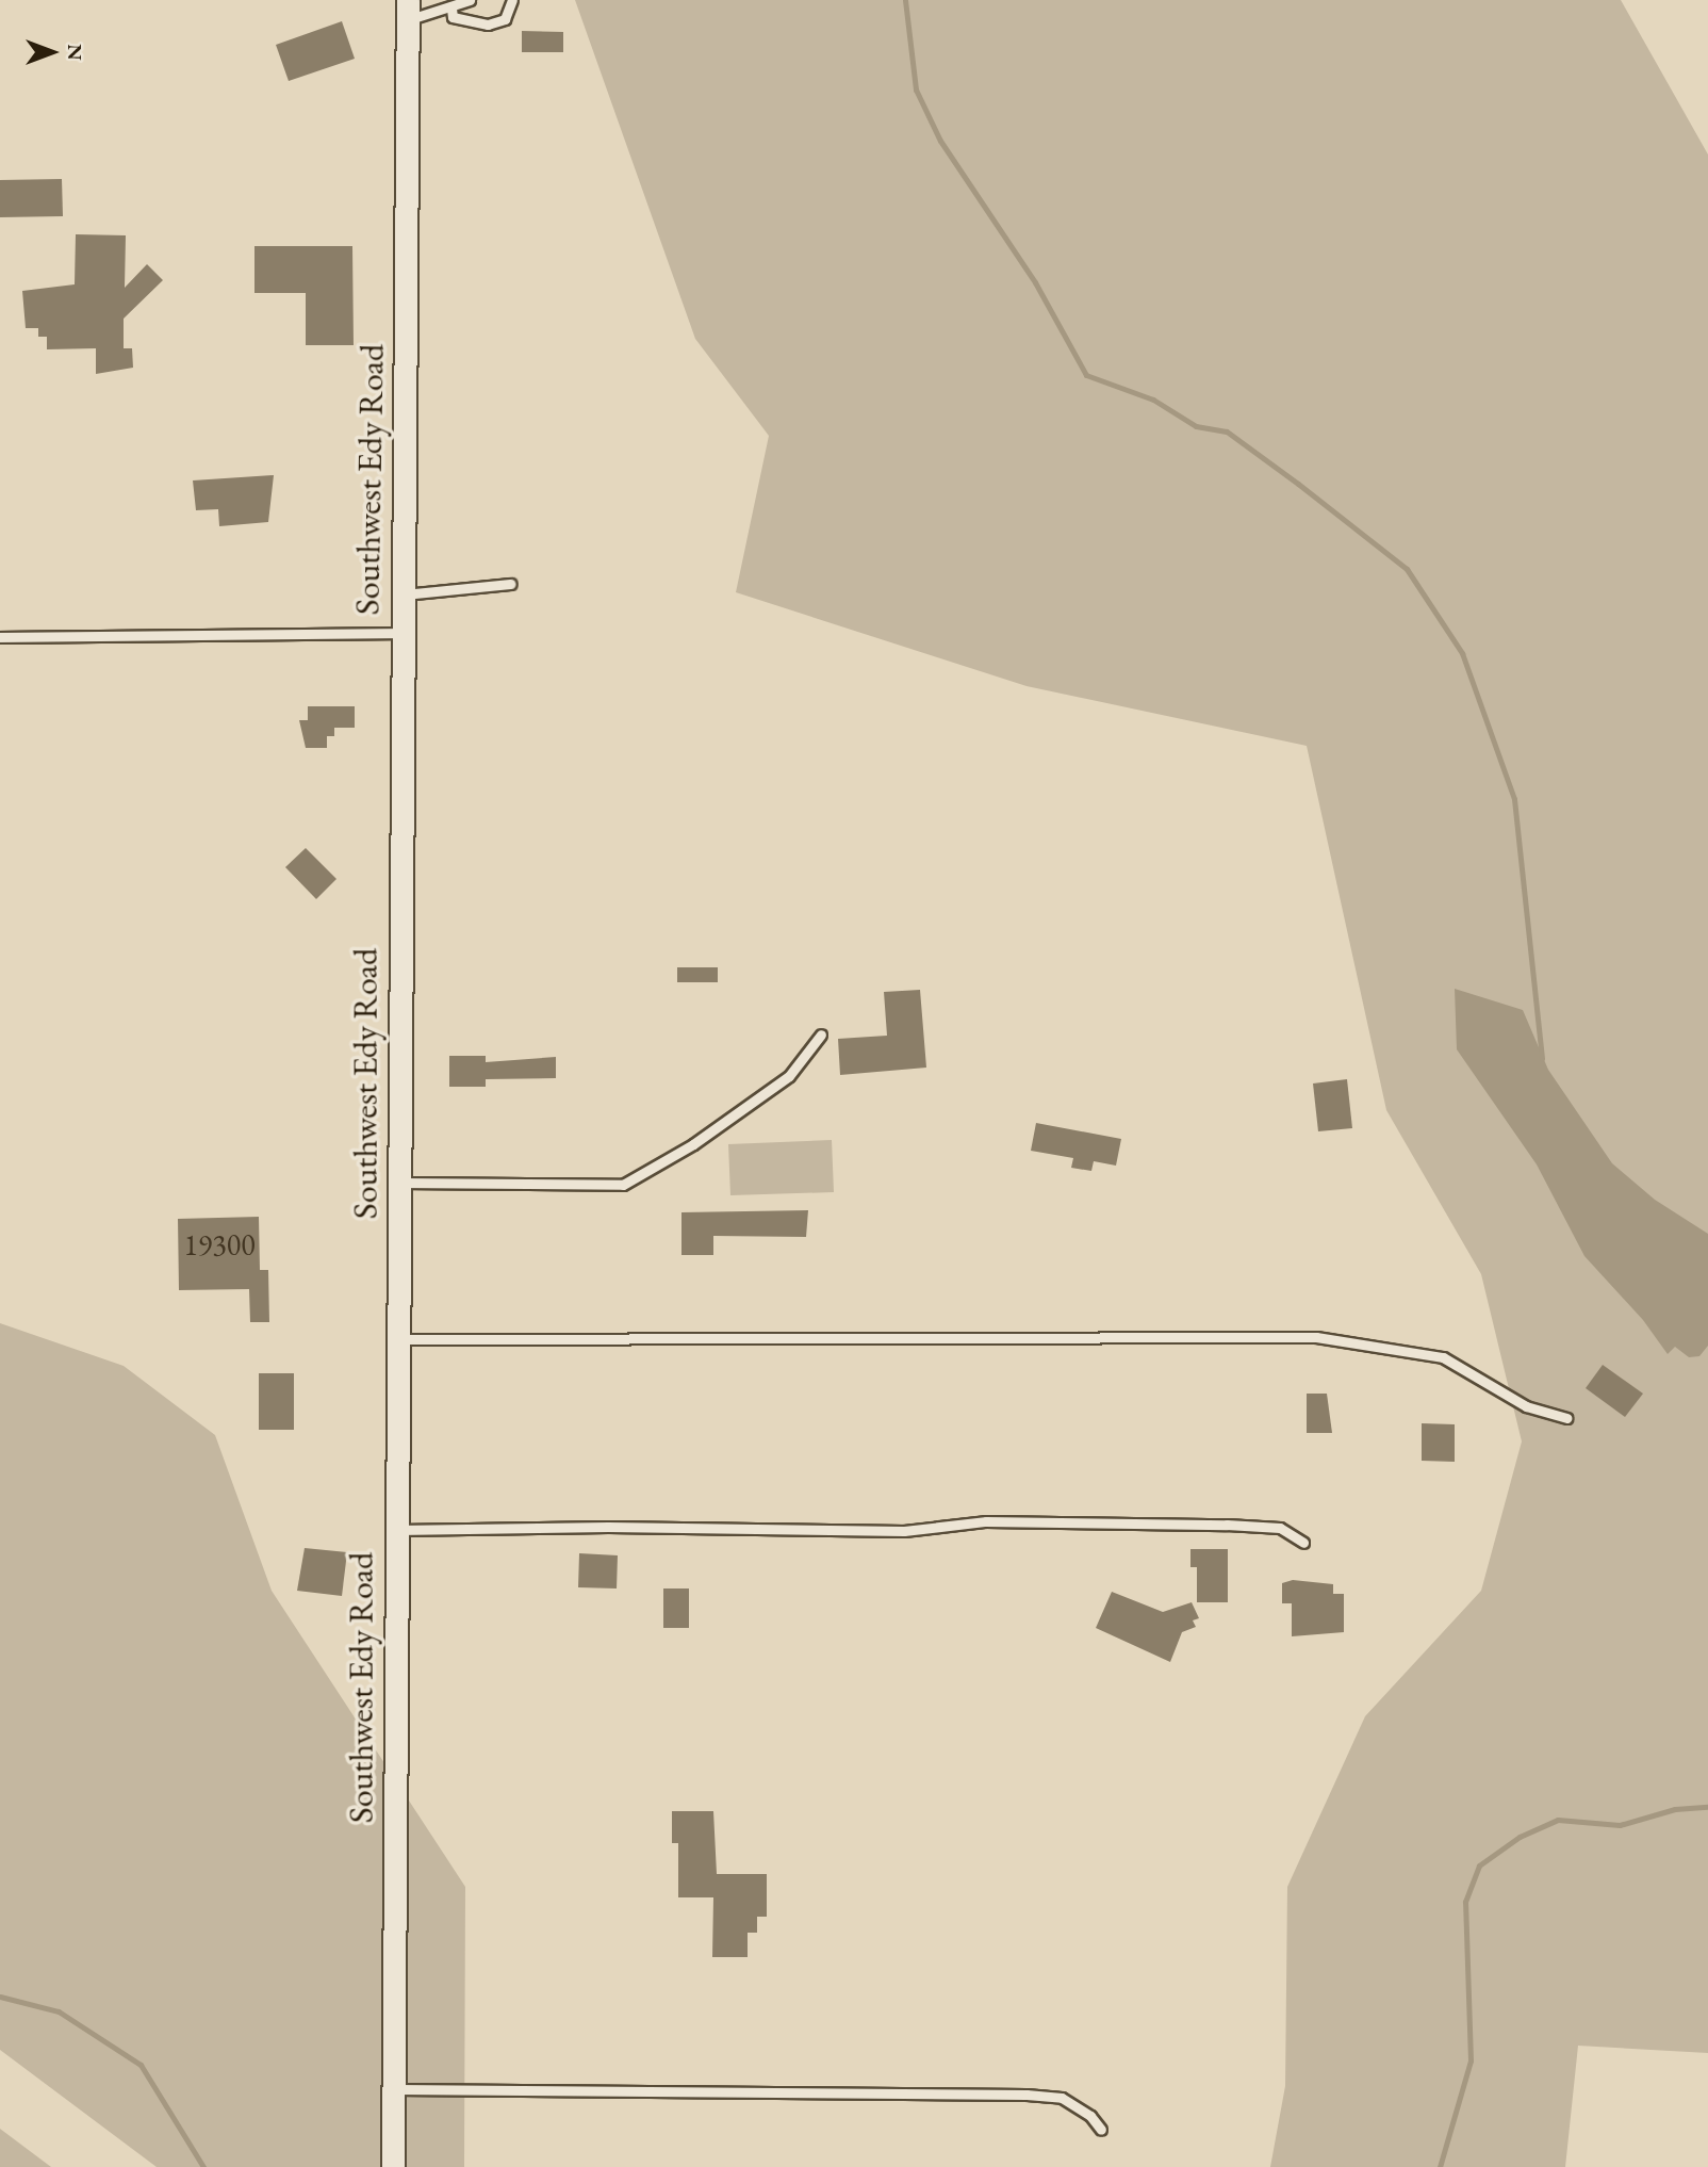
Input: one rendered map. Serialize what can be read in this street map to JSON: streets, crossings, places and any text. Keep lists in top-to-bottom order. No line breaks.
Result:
{"streets":{"street":["Southwest Edy Road"]},"house_numbers":["19300"],"north":"right"}
